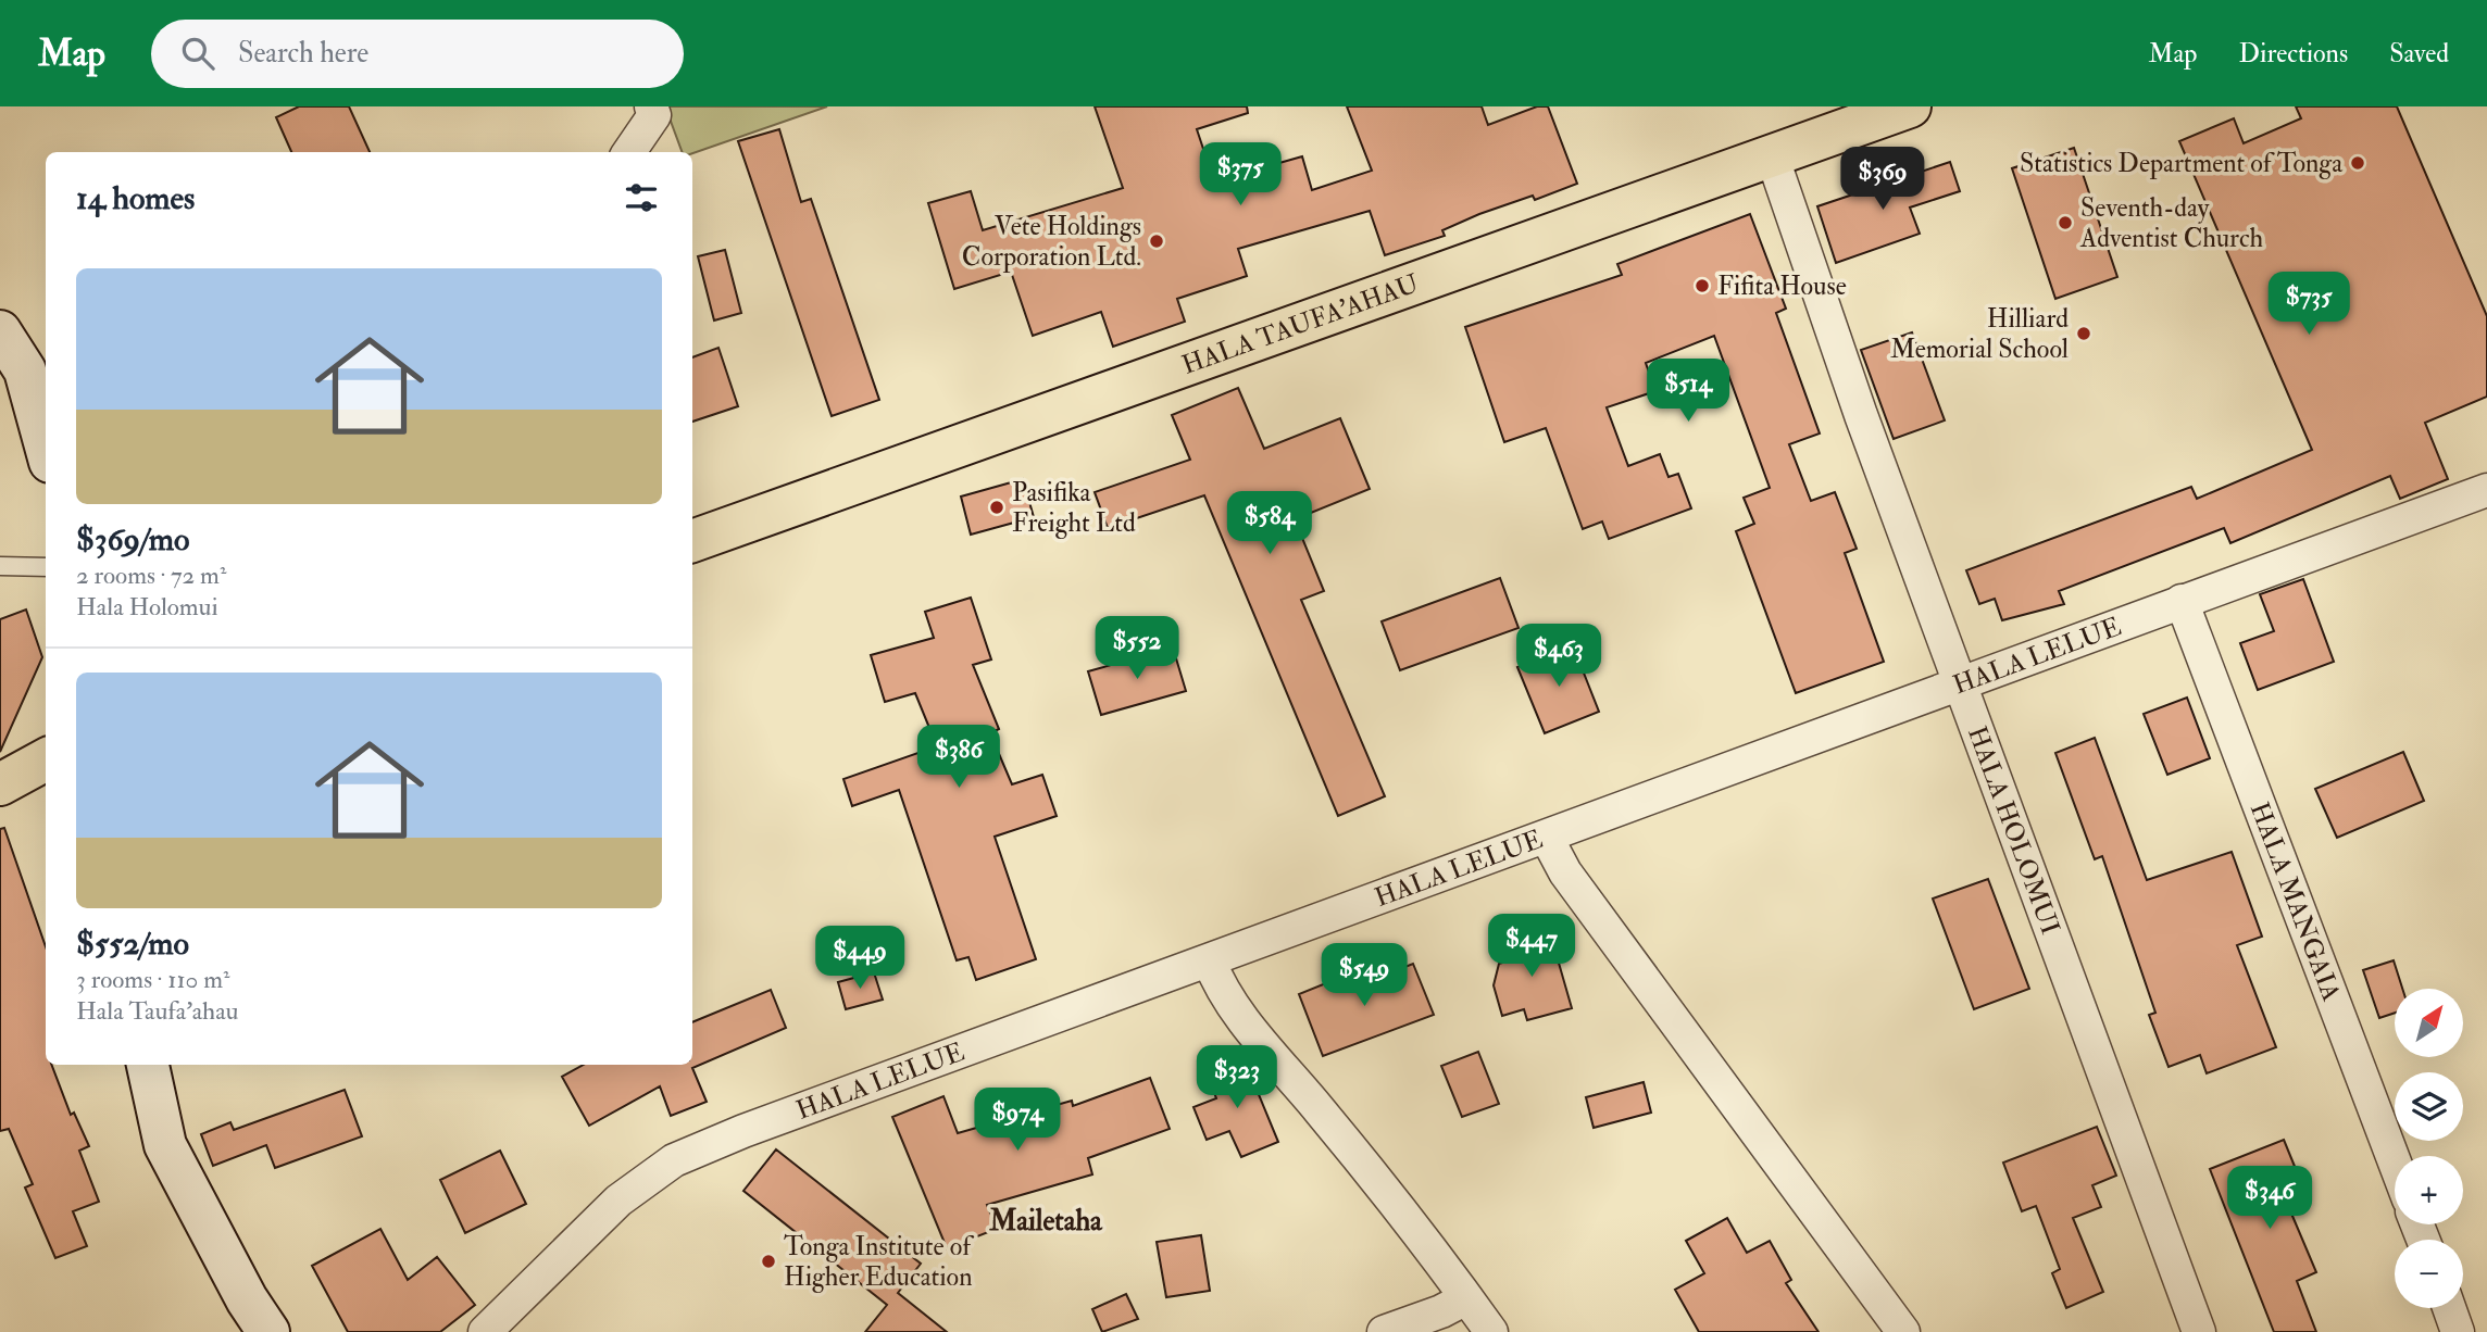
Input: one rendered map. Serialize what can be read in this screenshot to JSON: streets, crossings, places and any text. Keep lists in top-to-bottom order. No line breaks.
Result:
{"streets":{"main road":["HALA TAUFA'AHAU"],"street":["HALA LELUE","HALA HOLOMUI","HALA MANGAIA"]},"crossings":[["HALA TAUFA'AHAU","HALA HOLOMUI"],["HALA LELUE","HALA HOLOMUI"],["HALA LELUE","HALA MANGAIA"]],"districts":["Mailetaha"],"places":["Statistics Department of Tonga","Seventh-day Adventist Church","Vete Holdings Corporation Ltd.","Fifita House","Hilliard Memorial School","Pasifika Freight Ltd","Tonga Institute of Higher Education"],"north":"top right","page":{"header":"Map","search":"Search here","nav":["Map","Directions","Saved"],"price":["$375","$369","$735","$514","$584","$552","$463","$386","$447","$449","$549","$323","$974","$346"],"heading":"14 homes","list":[{"name":"$369/mo","note":"2 rooms · 72 m² · Hala Holomui"},{"name":"$552/mo","note":"3 rooms · 110 m² · Hala Taufa'ahau"}],"map_buttons":["+","−"]}}
